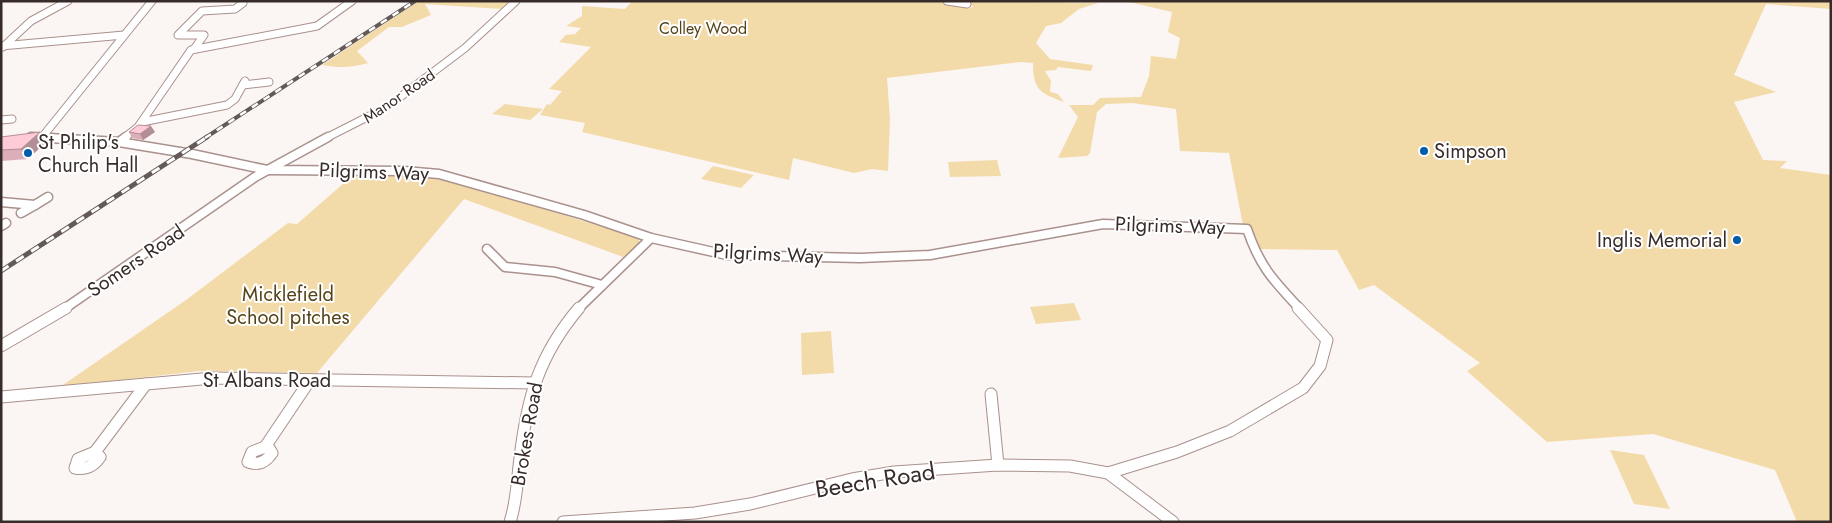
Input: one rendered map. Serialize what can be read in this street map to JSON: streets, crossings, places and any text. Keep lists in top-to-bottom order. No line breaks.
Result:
{"streets":{"street":["Manor Road","Pilgrims Way","Somers Road","St Albans Road","Brokes Road","Beech Road"]},"crossings":[["Manor Road","Pilgrims Way"],["Manor Road","Somers Road"],["Pilgrims Way","Somers Road"],["Pilgrims Way","Brokes Road"],["Pilgrims Way","Beech Road"],["St Albans Road","Brokes Road"]],"parks":["Colley Wood","Micklefield School pitches"],"places":["Simpson","St Philip's Church Hall","Inglis Memorial"]}
